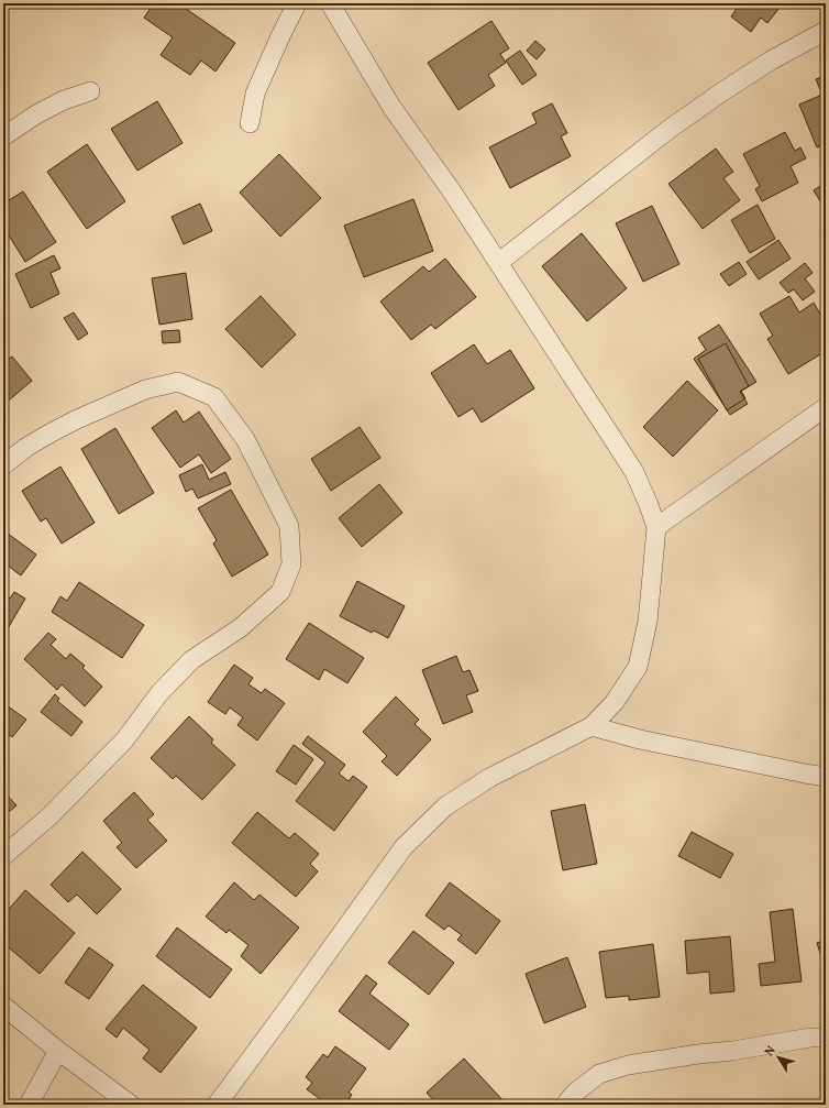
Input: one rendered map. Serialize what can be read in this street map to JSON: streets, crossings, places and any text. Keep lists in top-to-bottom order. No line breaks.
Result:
{"north":"top left"}
